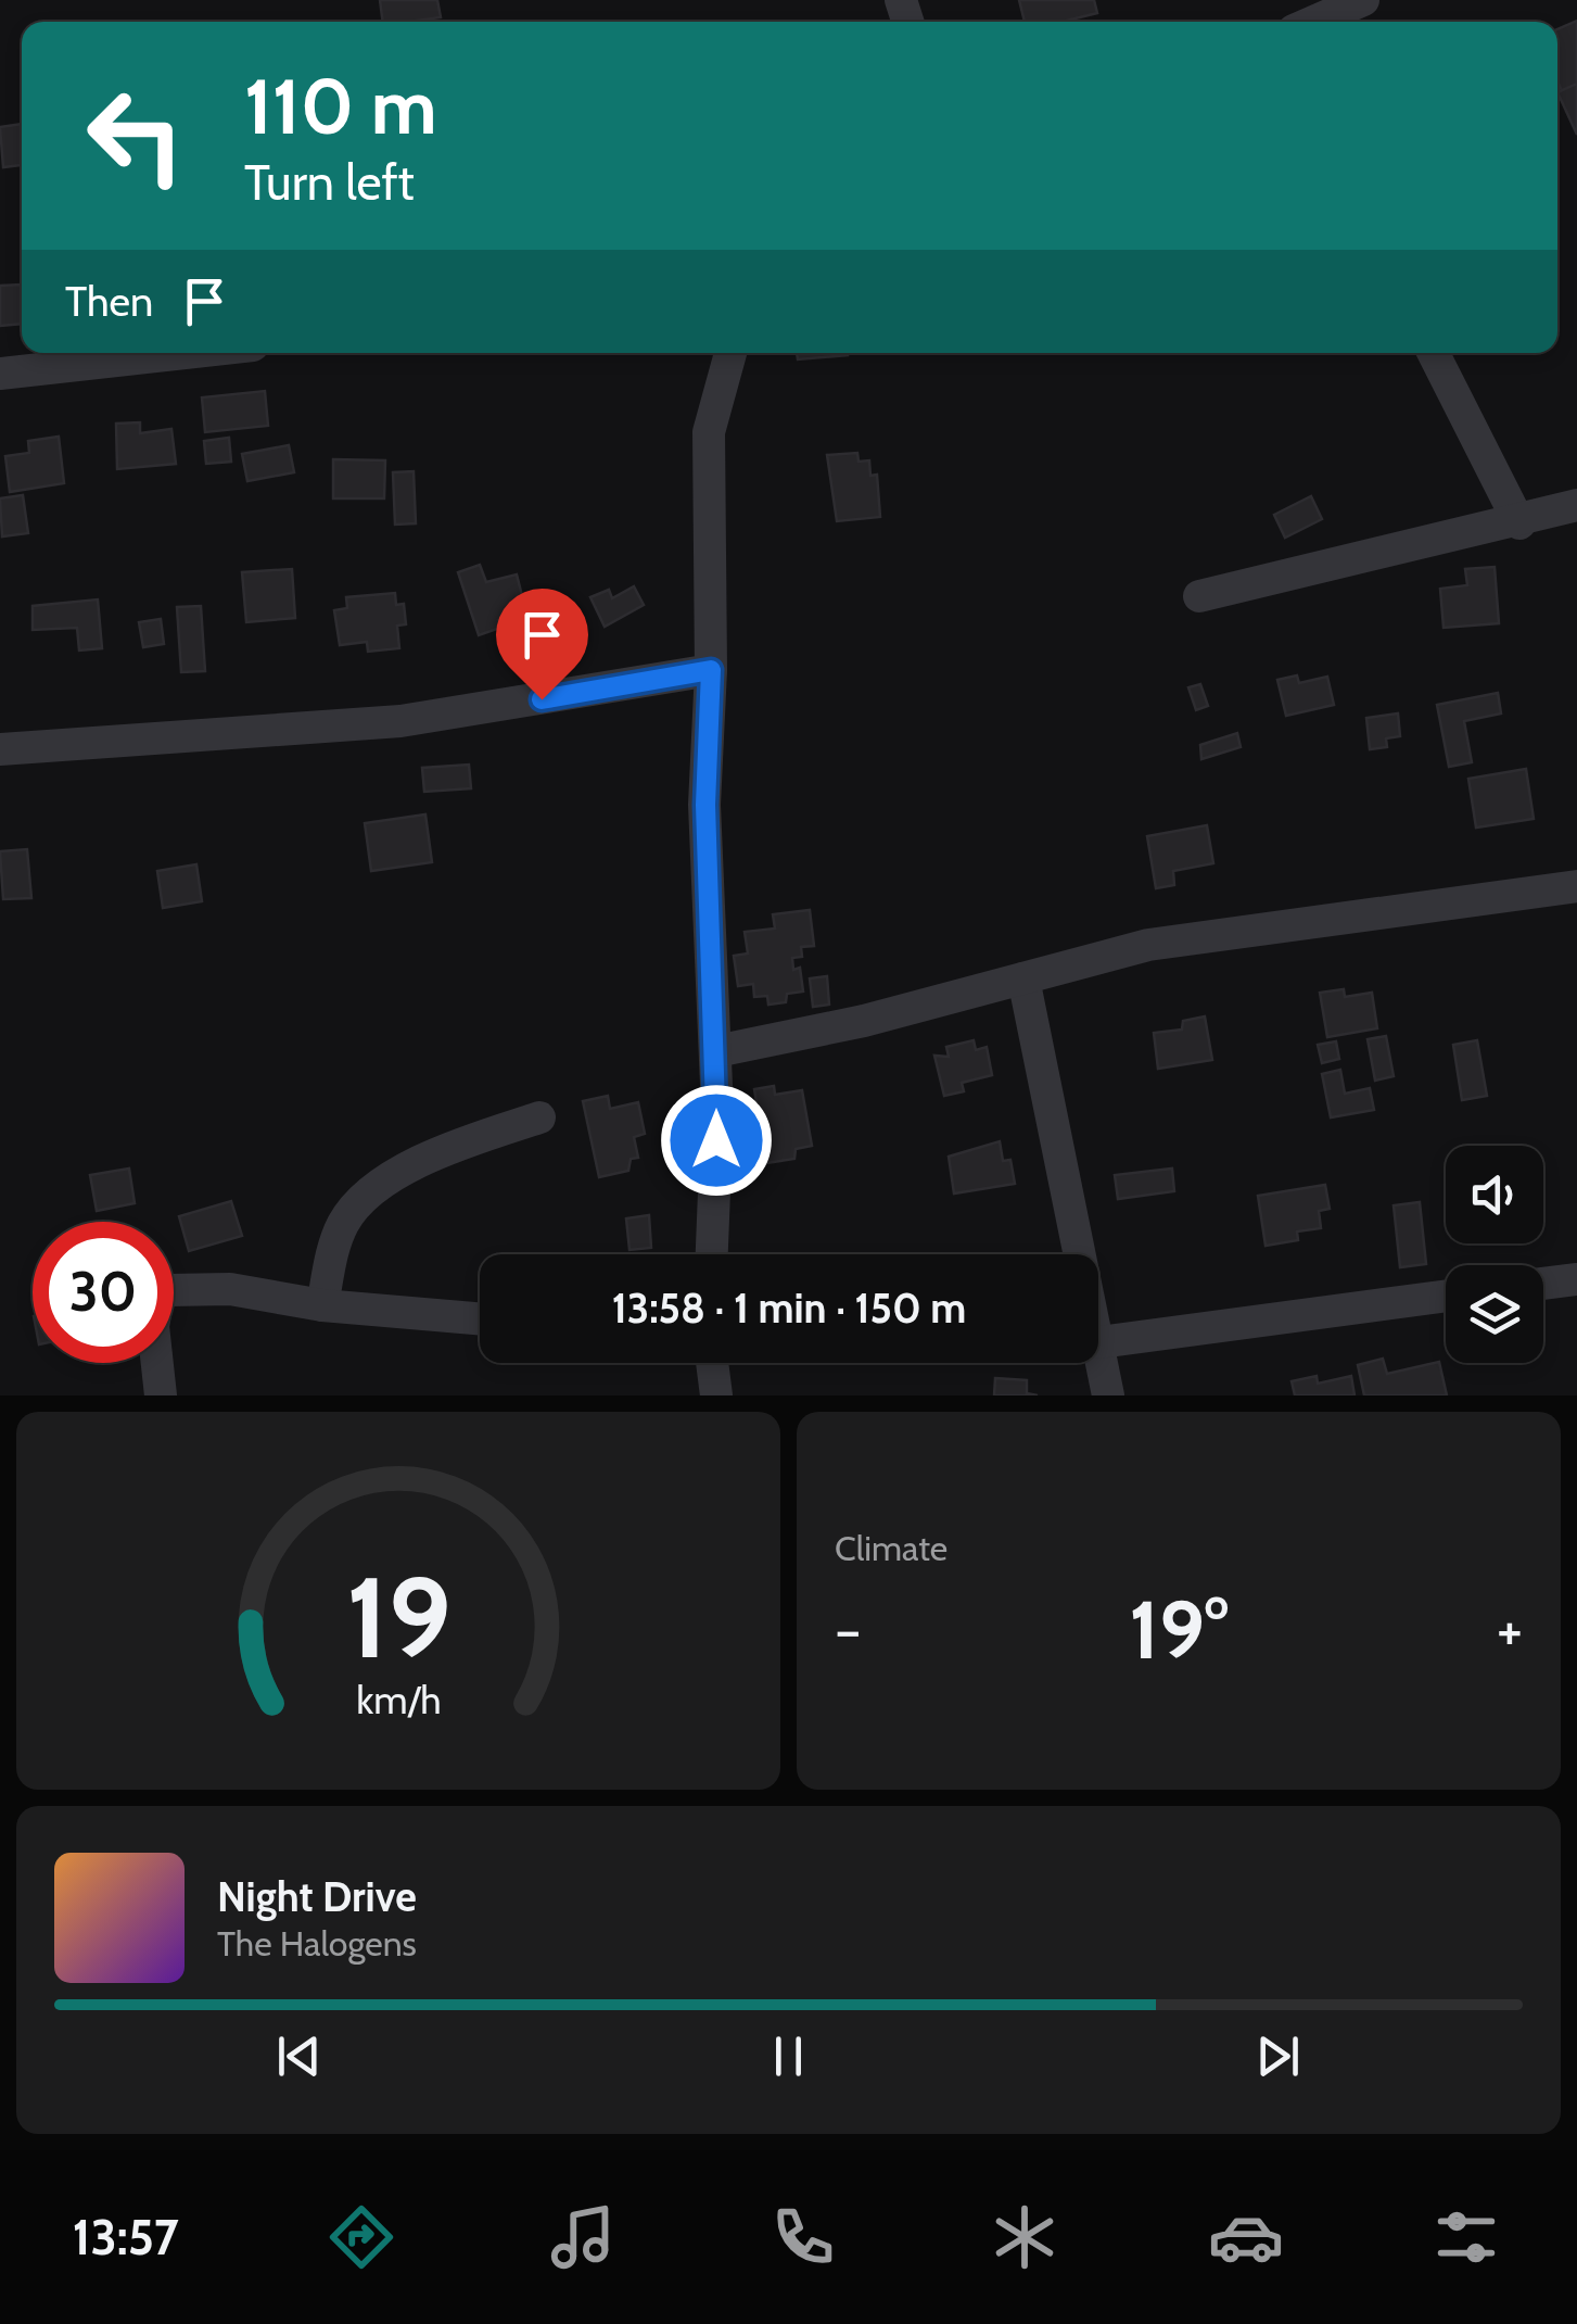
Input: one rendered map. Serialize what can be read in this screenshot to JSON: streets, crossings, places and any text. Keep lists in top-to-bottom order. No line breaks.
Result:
{"page":{"turn":["110 m","Turn left"],"then":"Then","limit":"30","trip":"13:58 · 1 min · 150 m","tile":"Climate","heat":["−","19°","+"],"song":["Night Drive","The Halogens"],"tabs":"13:57","gauge":["19","km/h"]}}
